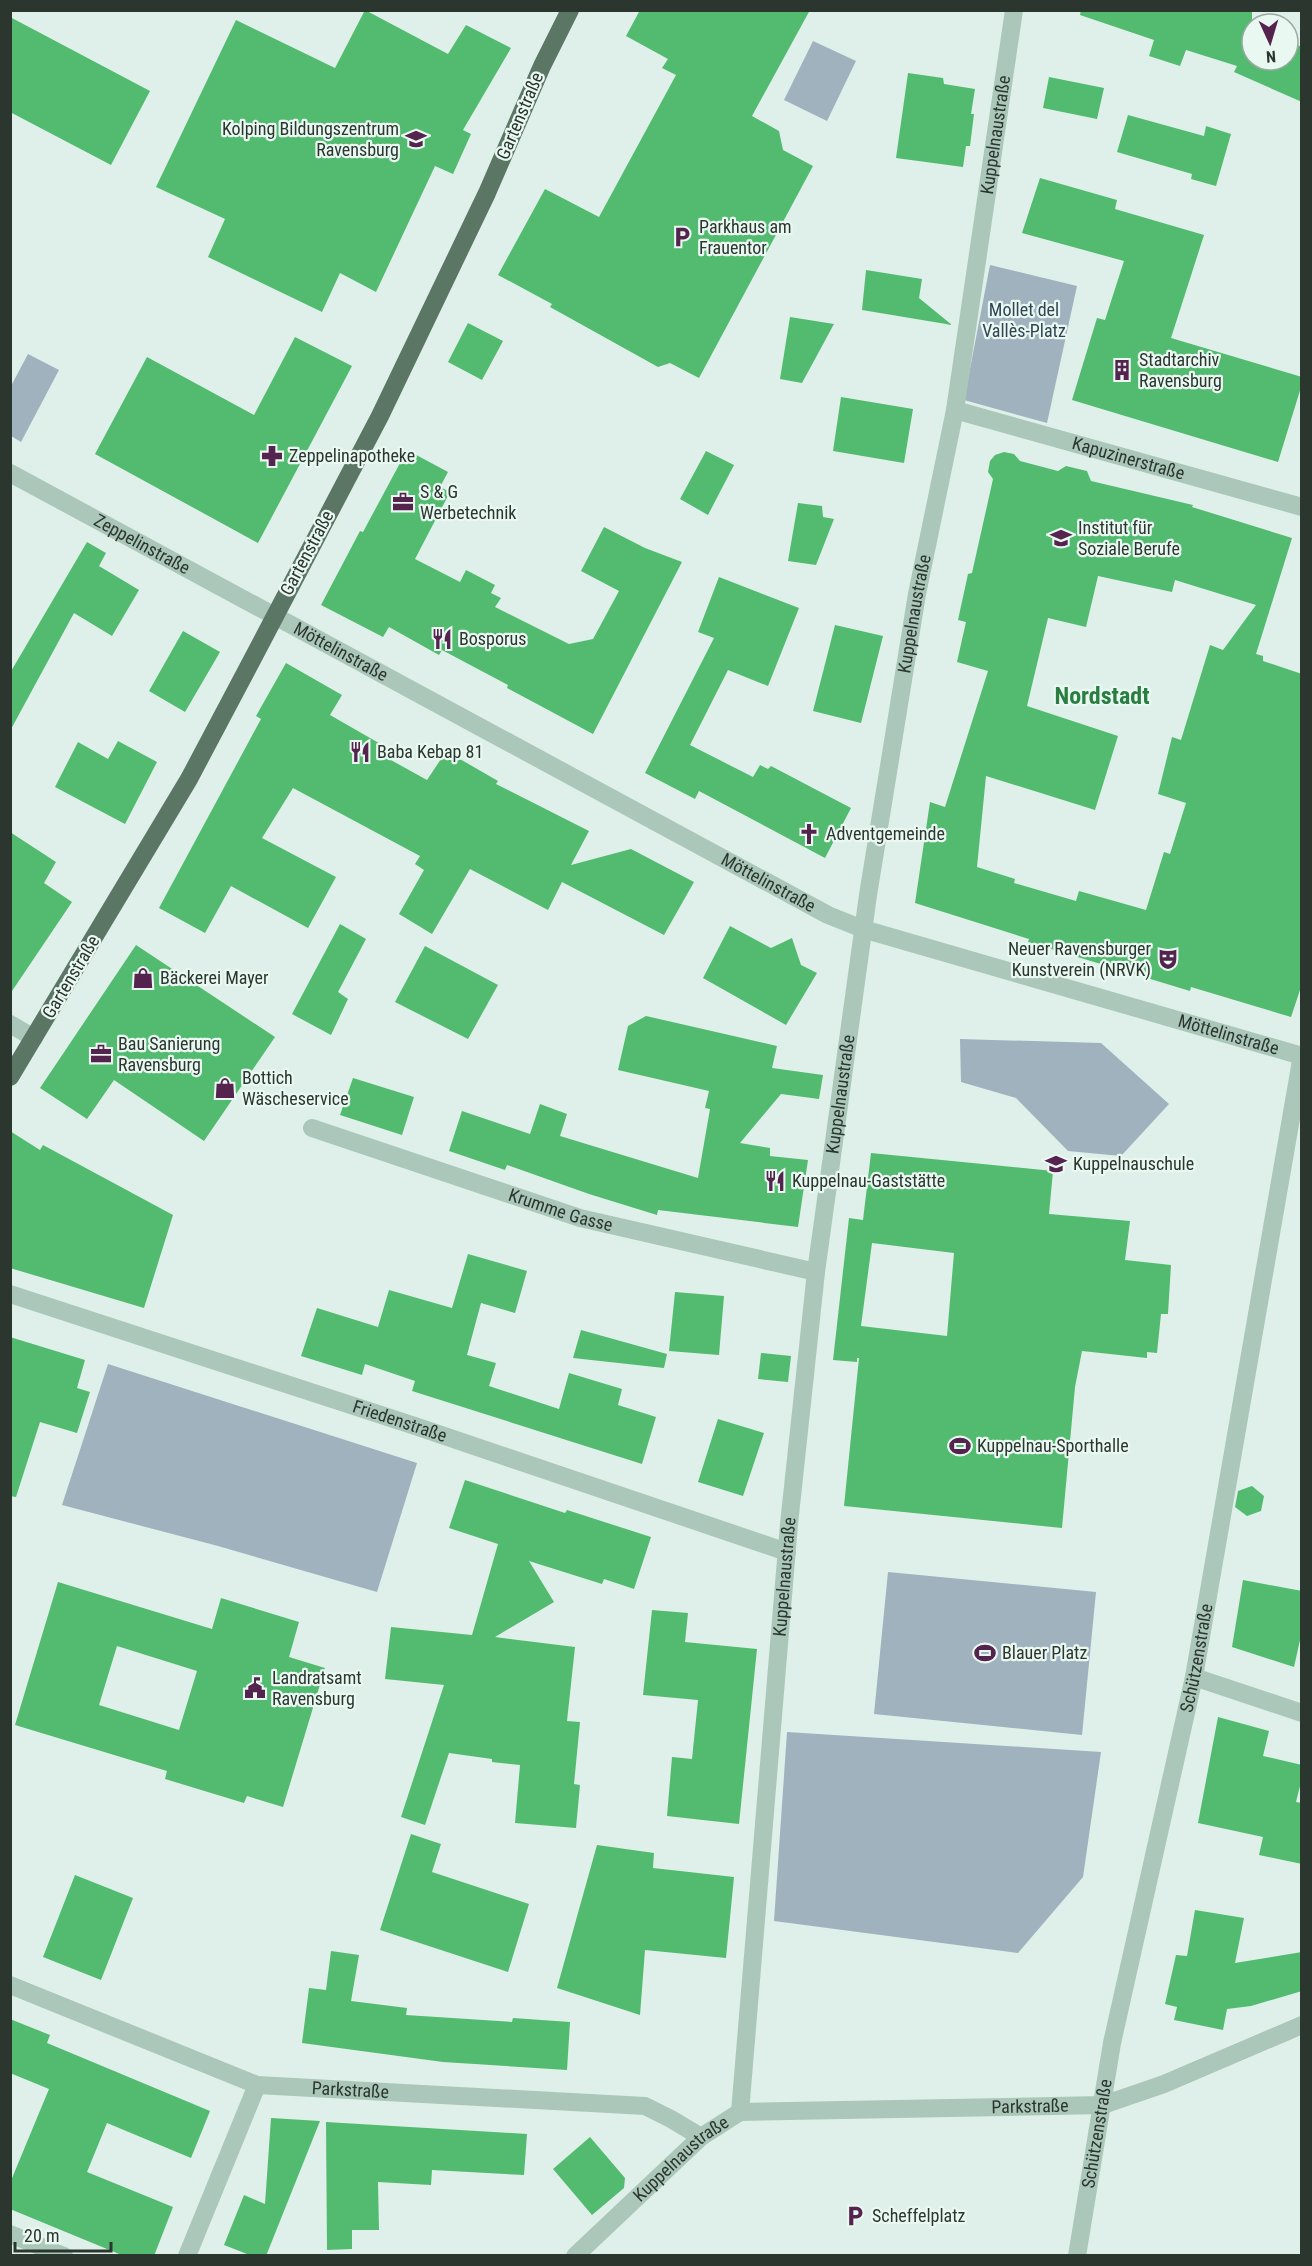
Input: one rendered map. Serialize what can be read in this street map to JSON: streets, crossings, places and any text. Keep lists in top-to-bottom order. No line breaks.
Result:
{"streets":{"main road":["Gartenstraße"],"street":["Kuppelnaustraße","Kapuzinerstraße","Zeppelinstraße","Möttelinstraße","Krumme Gasse","Friedenstraße","Schützenstraße","Parkstraße"]},"crossings":[["Gartenstraße","Zeppelinstraße"],["Gartenstraße","Möttelinstraße"],["Kuppelnaustraße","Kapuzinerstraße"],["Kuppelnaustraße","Möttelinstraße"],["Kuppelnaustraße","Krumme Gasse"],["Kuppelnaustraße","Friedenstraße"],["Kuppelnaustraße","Parkstraße"],["Zeppelinstraße","Möttelinstraße"],["Möttelinstraße","Schützenstraße"],["Schützenstraße","Parkstraße"]],"districts":["Nordstadt"],"parks":["Mollet del Vallès-Platz"],"places":{"school or university":["Kolping Bildungszentrum Ravensburg","Institut für Soziale Berufe","Kuppelnauschule"],"parking":["Parkhaus am Frauentor","Scheffelplatz"],"building":["Stadtarchiv Ravensburg"],"pharmacy":["Zeppelinapotheke"],"office":["S & G Werbetechnik","Bau Sanierung Ravensburg"],"restaurant":["Bosporus","Baba Kebap 81","Kuppelnau-Gaststätte"],"church":["Adventgemeinde"],"theatre":["Neuer Ravensburger Kunstverein (NRVK)"],"shop":["Bäckerei Mayer","Bottich Wäscheservice"],"sports":["Kuppelnau-Sporthalle","Blauer Platz"],"public building":["Landratsamt Ravensburg"]},"scale_bar":"20 m","north":"bottom"}
